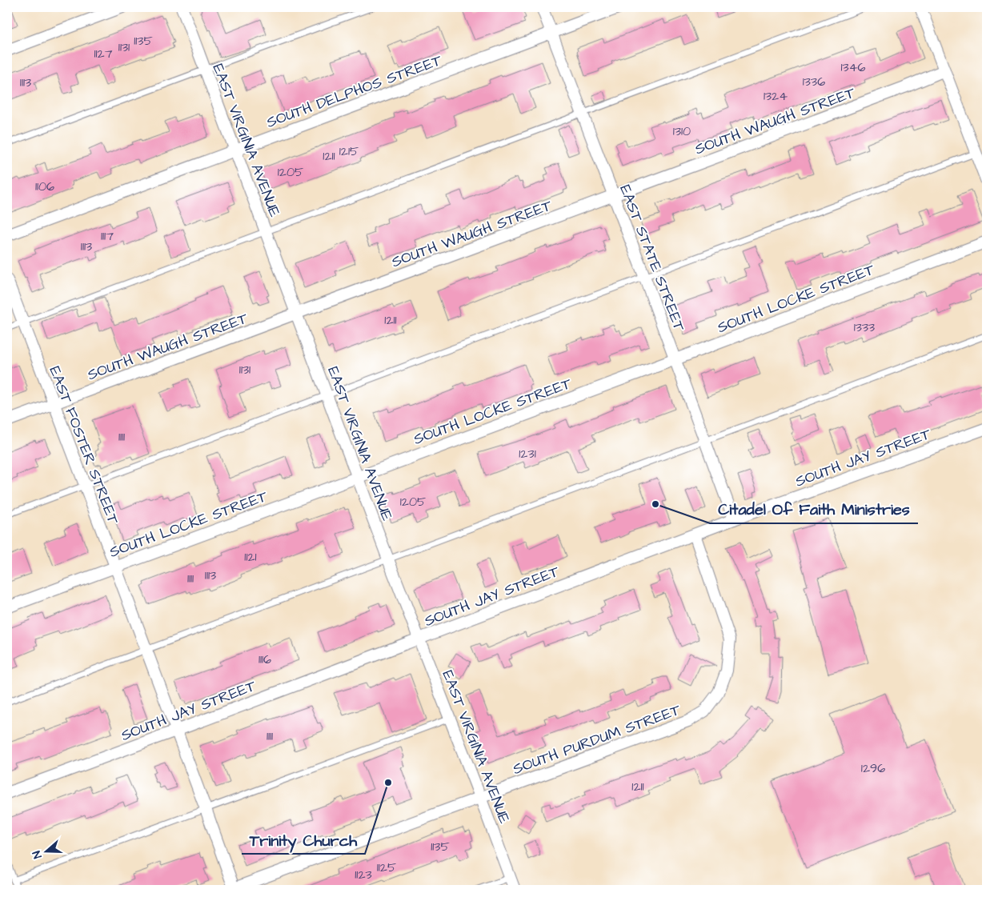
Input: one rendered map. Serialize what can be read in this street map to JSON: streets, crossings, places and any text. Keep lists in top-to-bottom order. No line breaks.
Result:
{"streets":{"street":["SOUTH DELPHOS STREET","SOUTH WAUGH STREET","EAST VIRGINIA AVENUE","EAST STATE STREET","SOUTH LOCKE STREET","EAST FOSTER STREET","SOUTH JAY STREET","SOUTH PURDUM STREET"]},"crossings":[["SOUTH DELPHOS STREET","EAST VIRGINIA AVENUE"],["SOUTH DELPHOS STREET","EAST STATE STREET"],["SOUTH WAUGH STREET","EAST VIRGINIA AVENUE"],["SOUTH WAUGH STREET","EAST STATE STREET"],["SOUTH WAUGH STREET","EAST FOSTER STREET"],["EAST VIRGINIA AVENUE","SOUTH LOCKE STREET"],["EAST VIRGINIA AVENUE","SOUTH JAY STREET"],["EAST VIRGINIA AVENUE","SOUTH PURDUM STREET"],["EAST STATE STREET","SOUTH LOCKE STREET"],["EAST STATE STREET","SOUTH JAY STREET"],["SOUTH LOCKE STREET","EAST FOSTER STREET"],["EAST FOSTER STREET","SOUTH JAY STREET"],["EAST FOSTER STREET","SOUTH PURDUM STREET"],["SOUTH JAY STREET","SOUTH PURDUM STREET"]],"places":["Citadel Of Faith Ministries","Trinity Church"],"house_numbers":["1135","1131","1127","1346","1336","1113","1324","1310","1215","1211","1205","1106","1117","1113","1211","1333","1131","1111","1231","1205","1121","1113","1111","1116","1111","1296","1211","1135","1125","1123"],"north":"left"}
